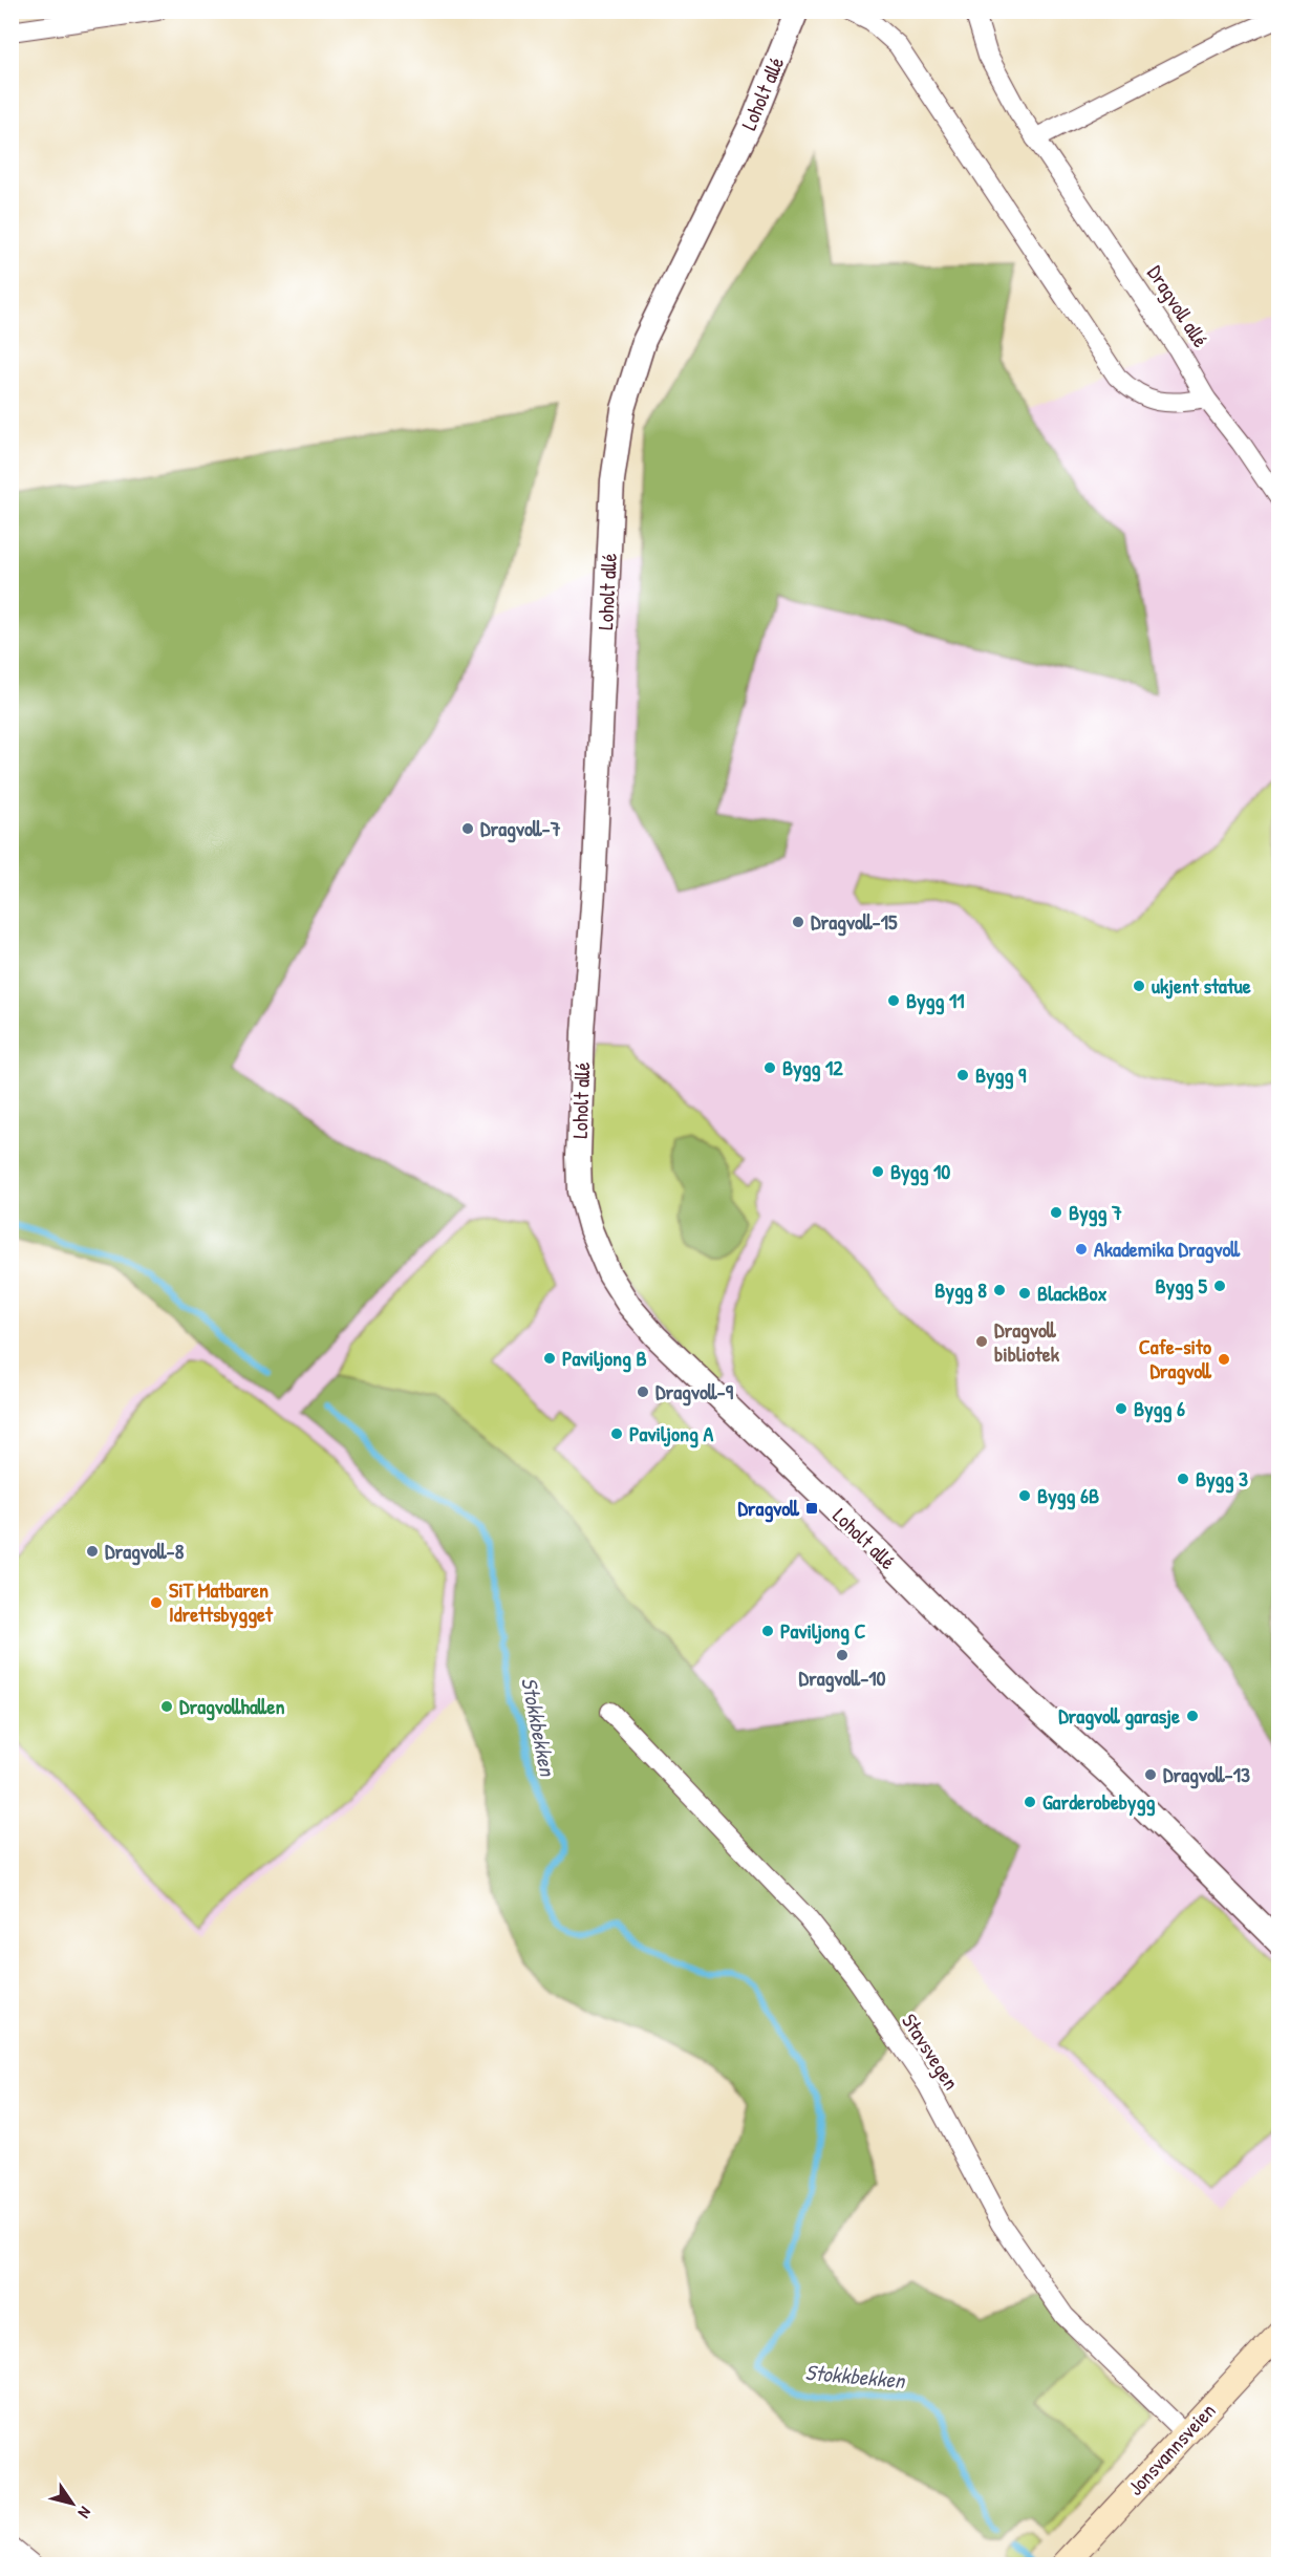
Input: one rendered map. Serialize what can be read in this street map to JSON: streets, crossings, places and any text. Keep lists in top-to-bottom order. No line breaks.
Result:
{"streets":{"main road":["Jonsvannsveien"],"street":["Loholt allé","Dragvoll allé","Stavsvegen"]},"crossings":[["Stavsvegen","Jonsvannsveien"]],"water":["Stokkbekken"],"places":{"other":["Dragvoll-7","Dragvoll-15","ukjent statue","Bygg 11","Bygg 12","Bygg 9","Bygg 10","Bygg 7","Akademika Dragvoll","Bygg 5","Bygg 8","BlackBox","Dragvoll bibliotek","Paviljong B","Cafe-sito Dragvoll","Dragvoll-9","Bygg 6","Paviljong A","Bygg 3","Bygg 6B","Dragvoll-8","SiT Matbaren Idrettsbygget","Paviljong C","Dragvoll-10","Dragvollhallen","Dragvoll garasje","Dragvoll-13","Garderobebygg"],"transit":["Dragvoll"]},"north":"bottom right"}
